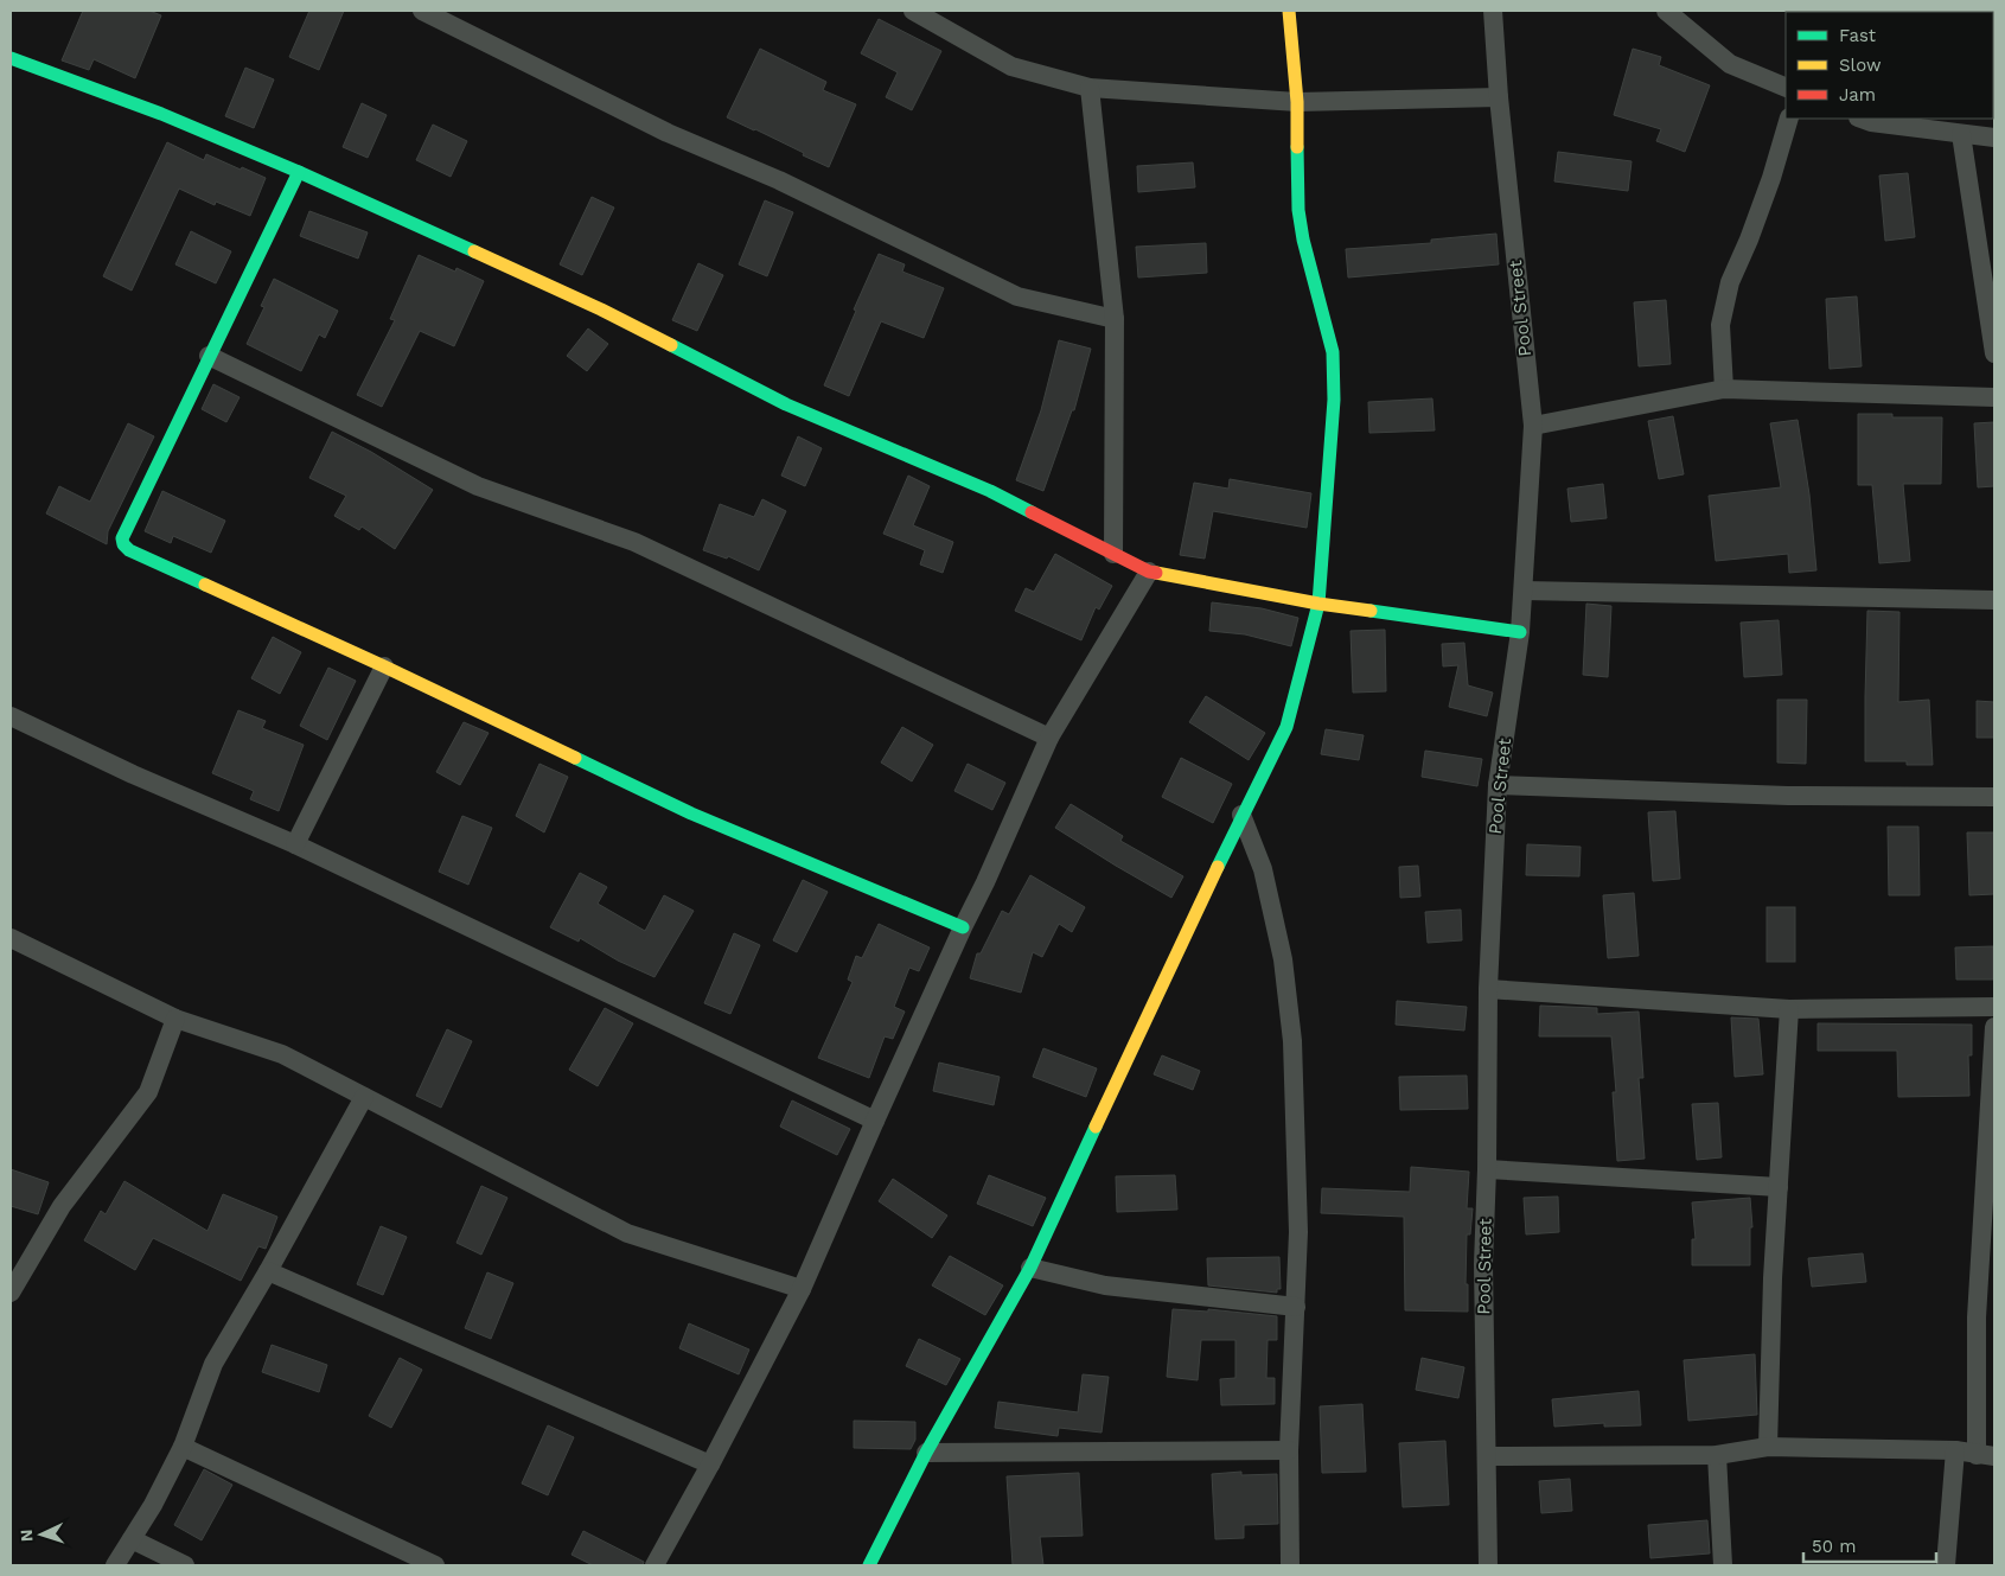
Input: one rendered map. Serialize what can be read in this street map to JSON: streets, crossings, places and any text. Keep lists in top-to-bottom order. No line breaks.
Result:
{"streets":{"street":["Pool Street"]},"legend":["Fast","Slow","Jam"],"scale_bar":"50 m","north":"left"}
